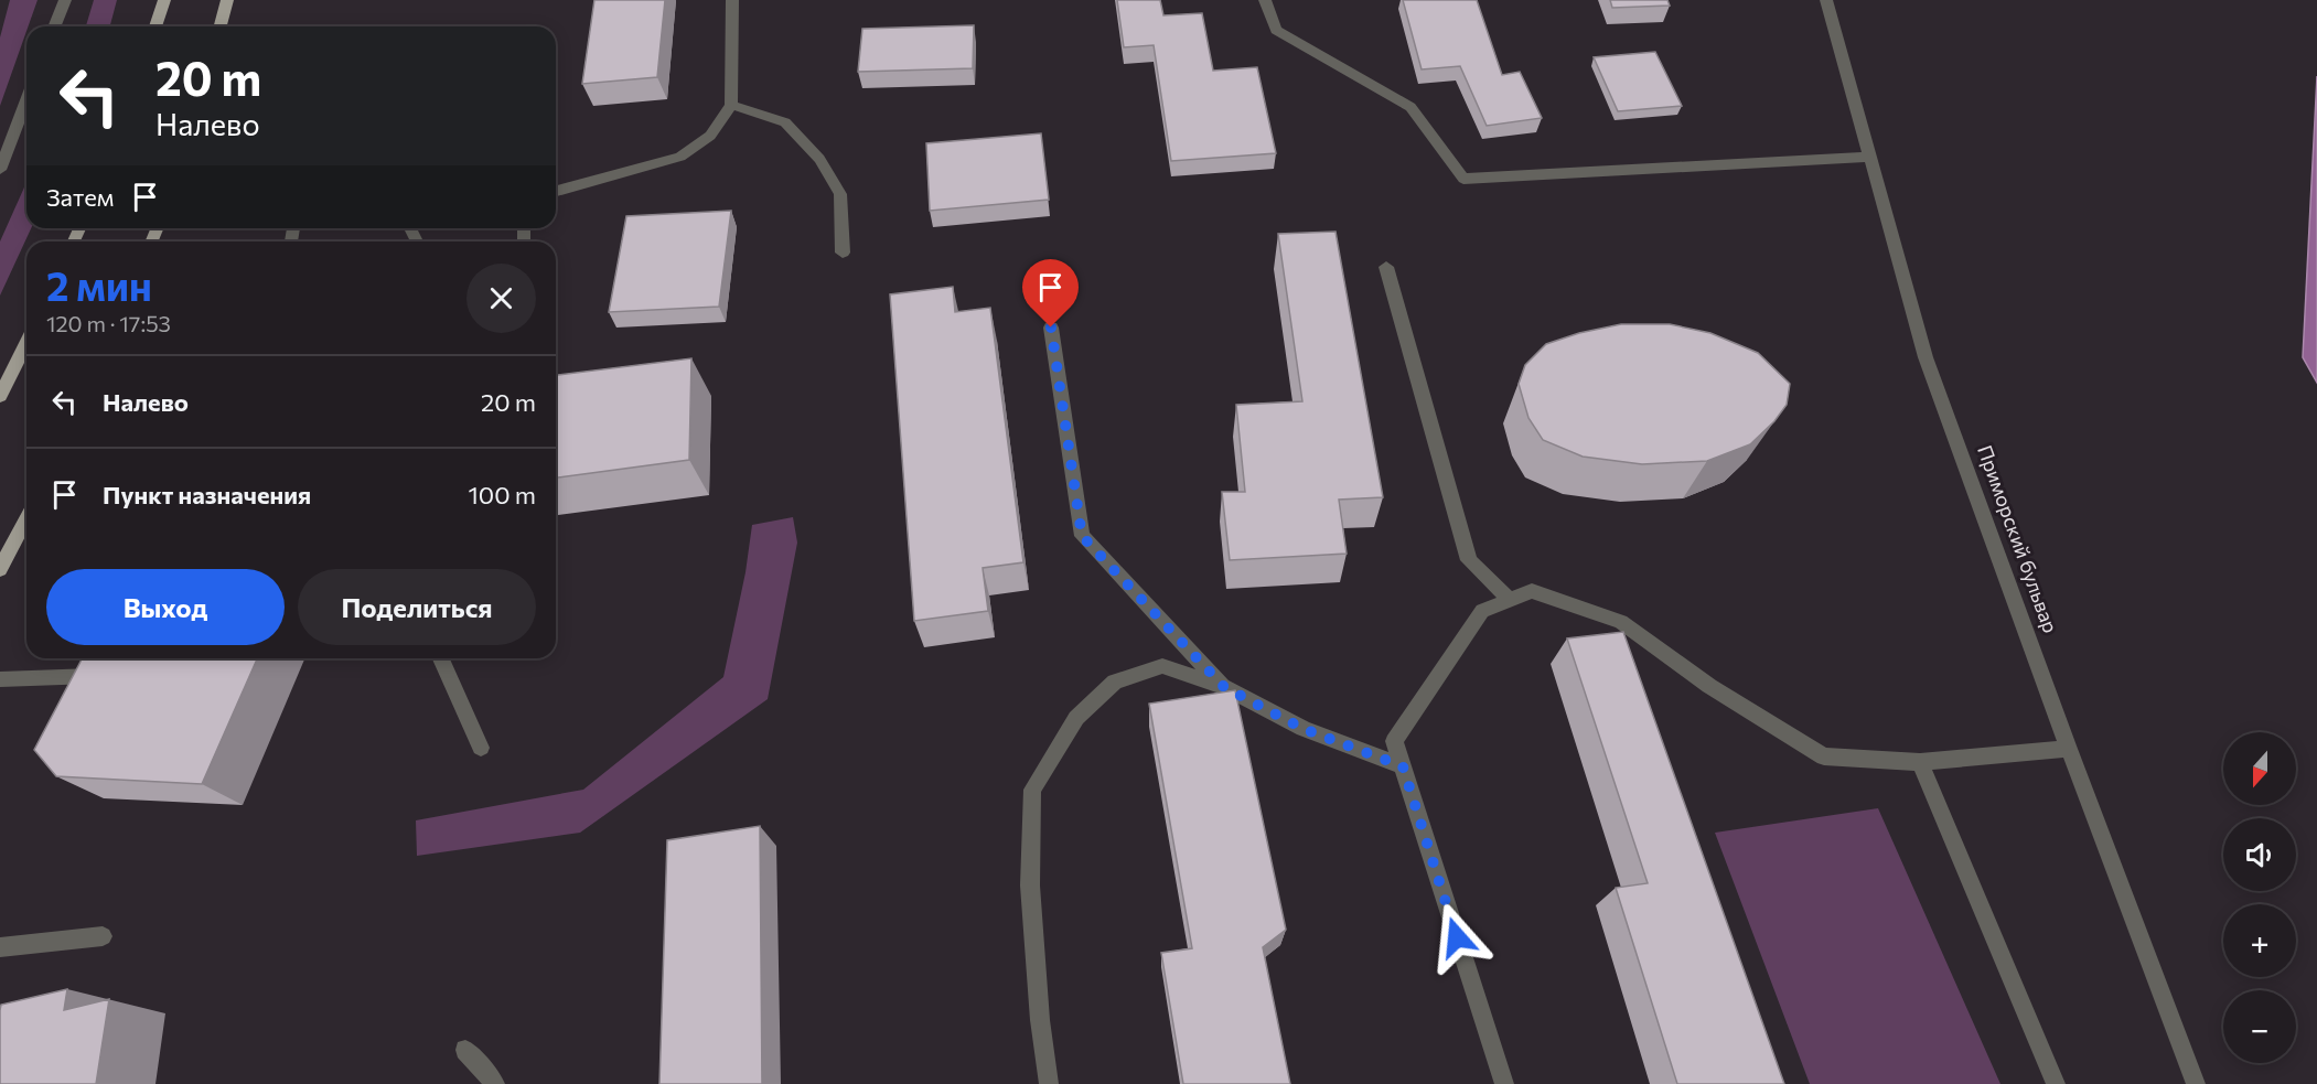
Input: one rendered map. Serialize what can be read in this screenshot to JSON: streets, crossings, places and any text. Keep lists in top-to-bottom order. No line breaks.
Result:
{"streets":{"street":["Приморский бульвар"]},"north":"bottom","page":{"turn":["20 m","Налево"],"then":"Затем","heading":["2 мин","120 m · 17:53"],"list":[{"name":"Налево","value":"20 m"},{"name":"Пункт назначения","value":"100 m"}],"buttons":["Выход","Поделиться"],"map_buttons":["+","−"]}}
